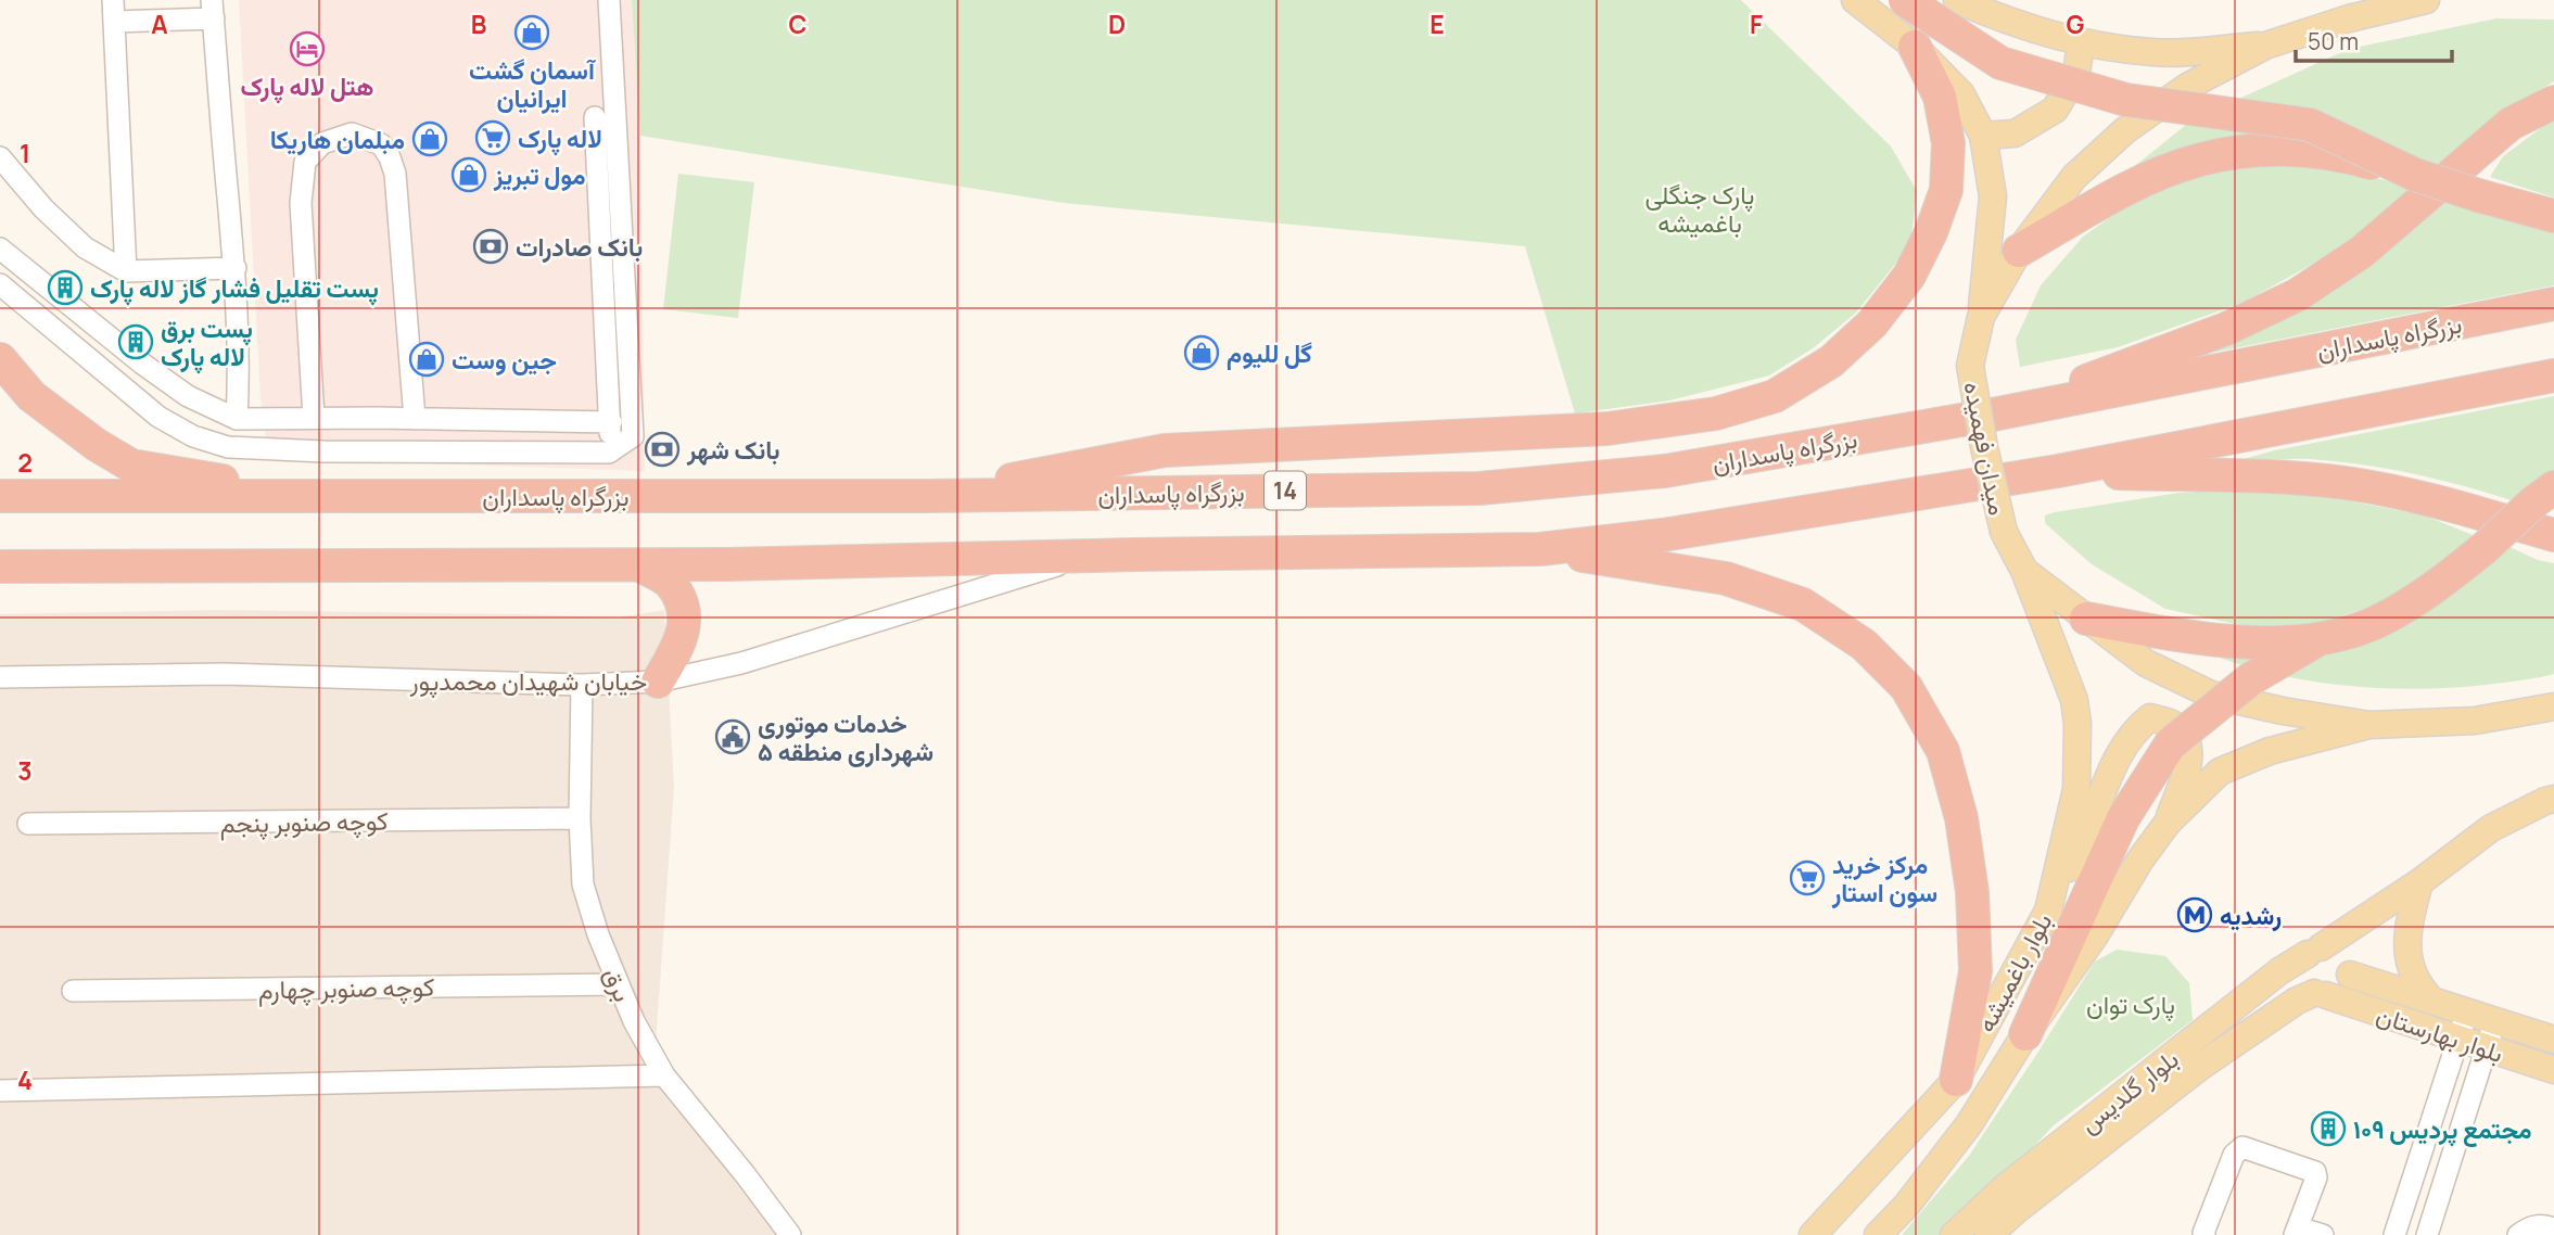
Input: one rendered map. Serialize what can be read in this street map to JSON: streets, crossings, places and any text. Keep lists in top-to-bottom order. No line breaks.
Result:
{"streets":{"highway":["بزرگراه پاسداران","14"],"main road":["میدان فهمیده","بلوار باغمیشه","بلوار بهارستان","بلوار گلدیس"],"street":["خیابان شهیدان محمدپور","کوچه صنوبر پنجم","برق","کوچه صنوبر چهارم"]},"crossings":[["میدان فهمیده","بلوار باغمیشه"],["خیابان شهیدان محمدپور","برق"],["کوچه صنوبر پنجم","برق"],["برق","کوچه صنوبر چهارم"],["بلوار بهارستان","بلوار گلدیس"]],"parks":["پارک جنگلی باغمیشه","پارک توان"],"places":{"shop":["آسمان گشت ایرانیان","مبلمان هاریکا","مول تبریز","گل للیوم","جین وست"],"hotel":["هتل لاله پارک"],"supermarket":["لاله پارک","مرکز خرید سون استار"],"bank":["بانک صادرات","بانک شهر"],"building":["پست تقلیل فشار گاز لاله پارک","پست برق لاله پارک","مجتمع پردیس ۱۰۹"],"public building":["خدمات موتوری شهرداری منطقه ۵"],"metro station":["رشدیه"]},"scale_bar":"50 m","grid":{"columns":["A","B","C","D","E","F","G"],"rows":["1","2","3","4"]}}
